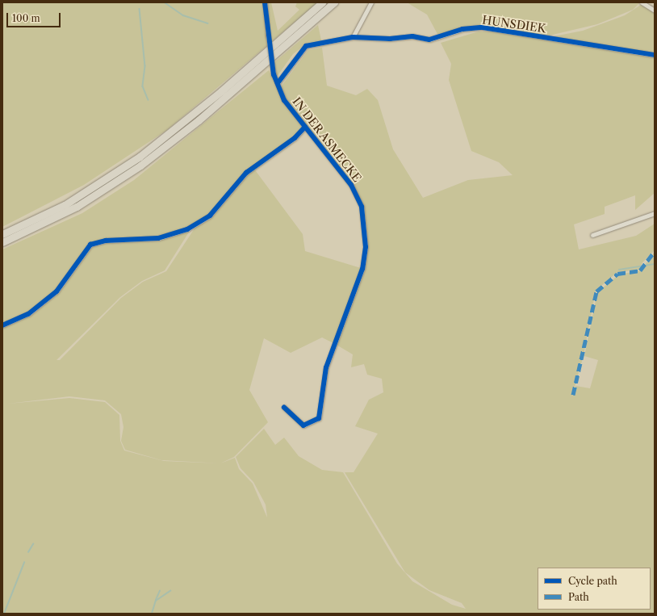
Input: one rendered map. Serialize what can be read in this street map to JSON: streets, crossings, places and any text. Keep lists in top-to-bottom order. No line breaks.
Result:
{"streets":{"street":["HUNSDIEK","IN DER ASMECKE"]},"crossings":[["HUNSDIEK","IN DER ASMECKE"]],"legend":["Cycle path","Path"],"scale_bar":"100 m"}
